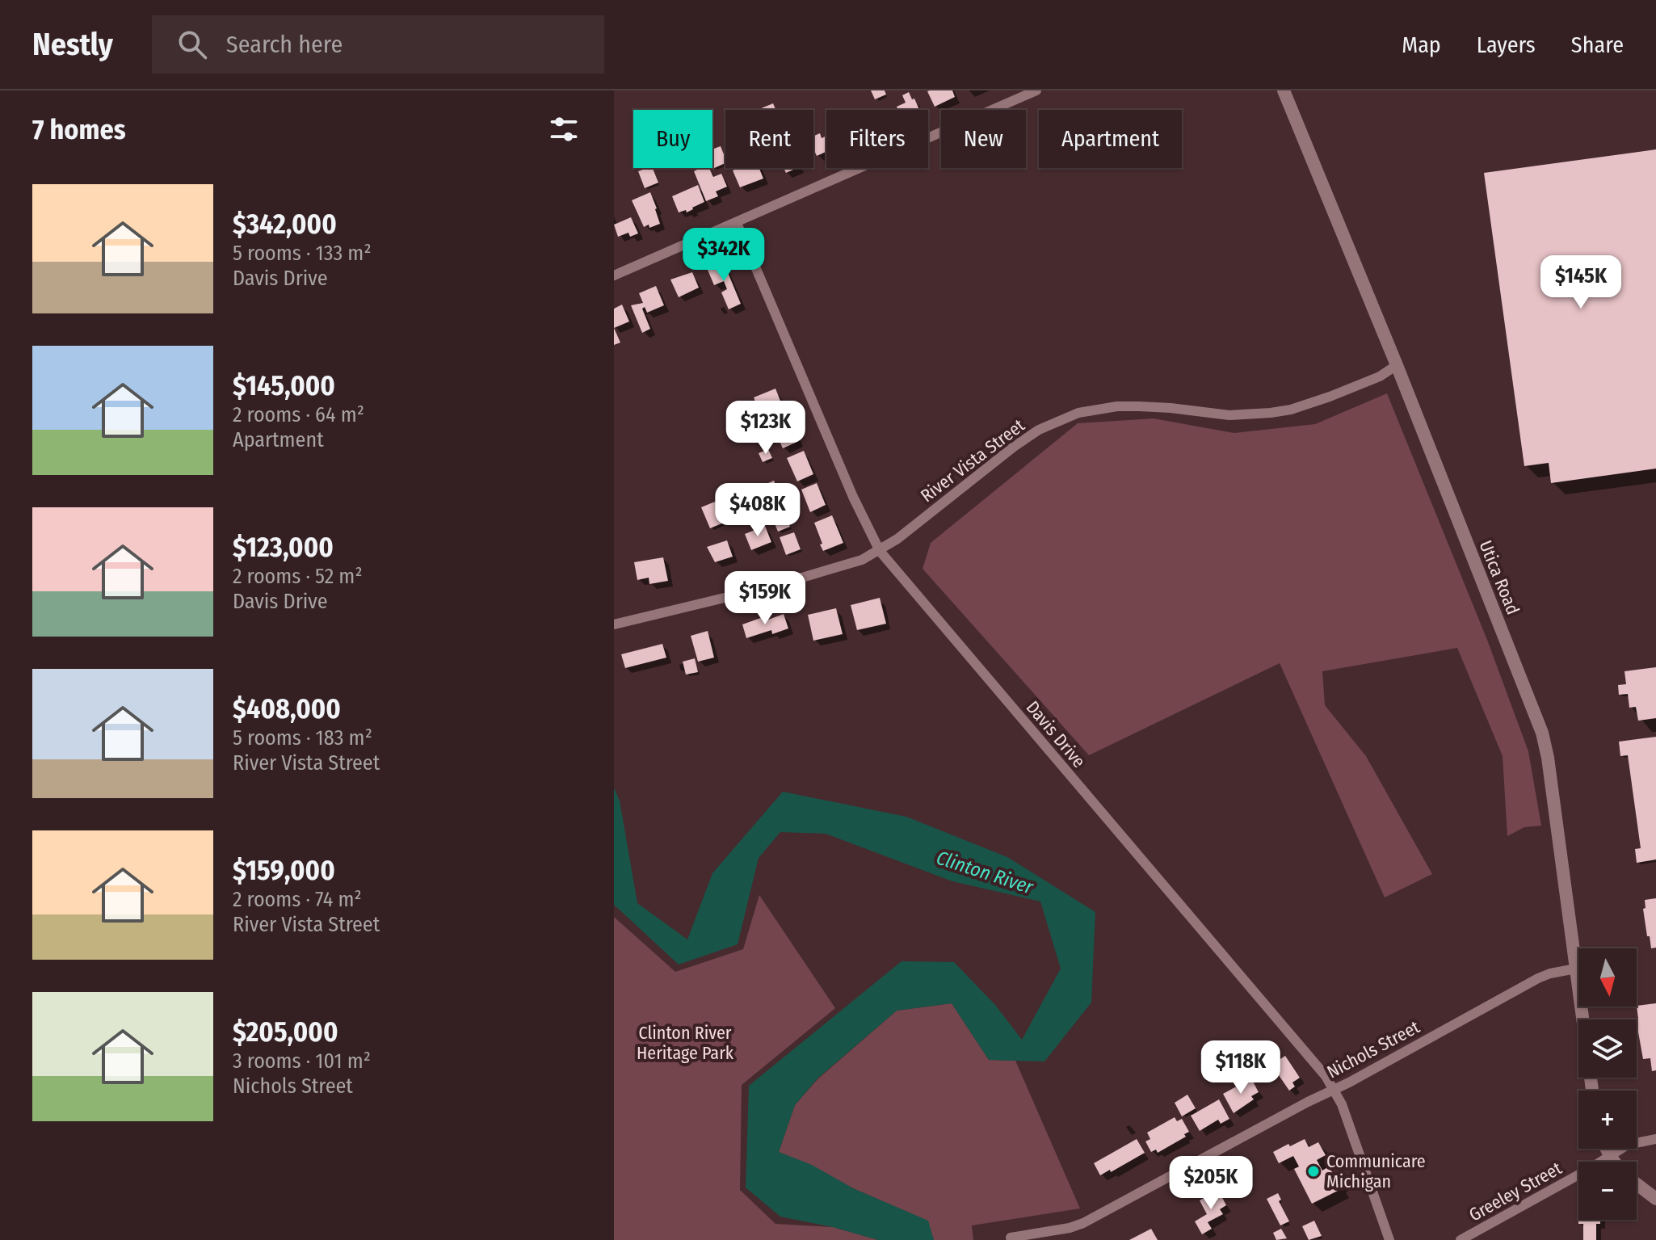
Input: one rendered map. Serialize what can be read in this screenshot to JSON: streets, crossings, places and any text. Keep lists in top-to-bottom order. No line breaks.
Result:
{"streets":{"street":["River Vista Street","Utica Road","Davis Drive","Nichols Street","Greeley Street"]},"crossings":[["River Vista Street","Utica Road"],["River Vista Street","Davis Drive"],["Utica Road","Nichols Street"],["Davis Drive","Nichols Street"]],"water":["Clinton River"],"parks":["Clinton River Heritage Park"],"places":["Communicare Michigan"],"north":"bottom","page":{"header":"Nestly","search":"Search here","nav":["Map","Layers","Share"],"heading":"7 homes","chip":["Buy","Rent","Filters","New","Apartment"],"list":[{"name":"$342,000","note":"5 rooms · 133 m² · Davis Drive"},{"name":"$145,000","note":"2 rooms · 64 m² · Apartment"},{"name":"$123,000","note":"2 rooms · 52 m² · Davis Drive"},{"name":"$408,000","note":"5 rooms · 183 m² · River Vista Street"},{"name":"$159,000","note":"2 rooms · 74 m² · River Vista Street"},{"name":"$205,000","note":"3 rooms · 101 m² · Nichols Street"}],"price":["$342K","$145K","$123K","$408K","$159K","$118K","$205K"],"map_buttons":["+","−"]}}
